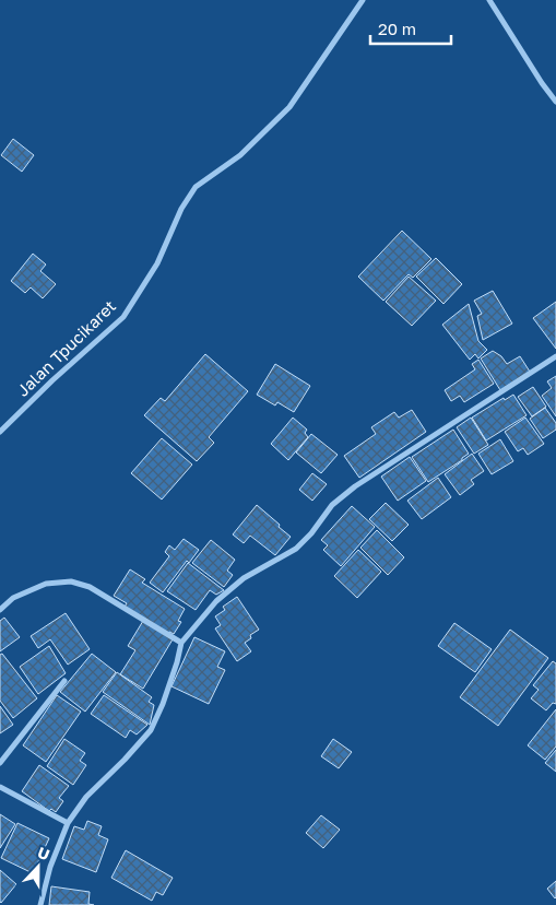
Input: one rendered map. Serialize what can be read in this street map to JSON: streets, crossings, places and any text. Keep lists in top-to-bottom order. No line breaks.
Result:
{"streets":{"street":["Jalan Tpucikaret"]},"scale_bar":"20 m","north":"top"}
